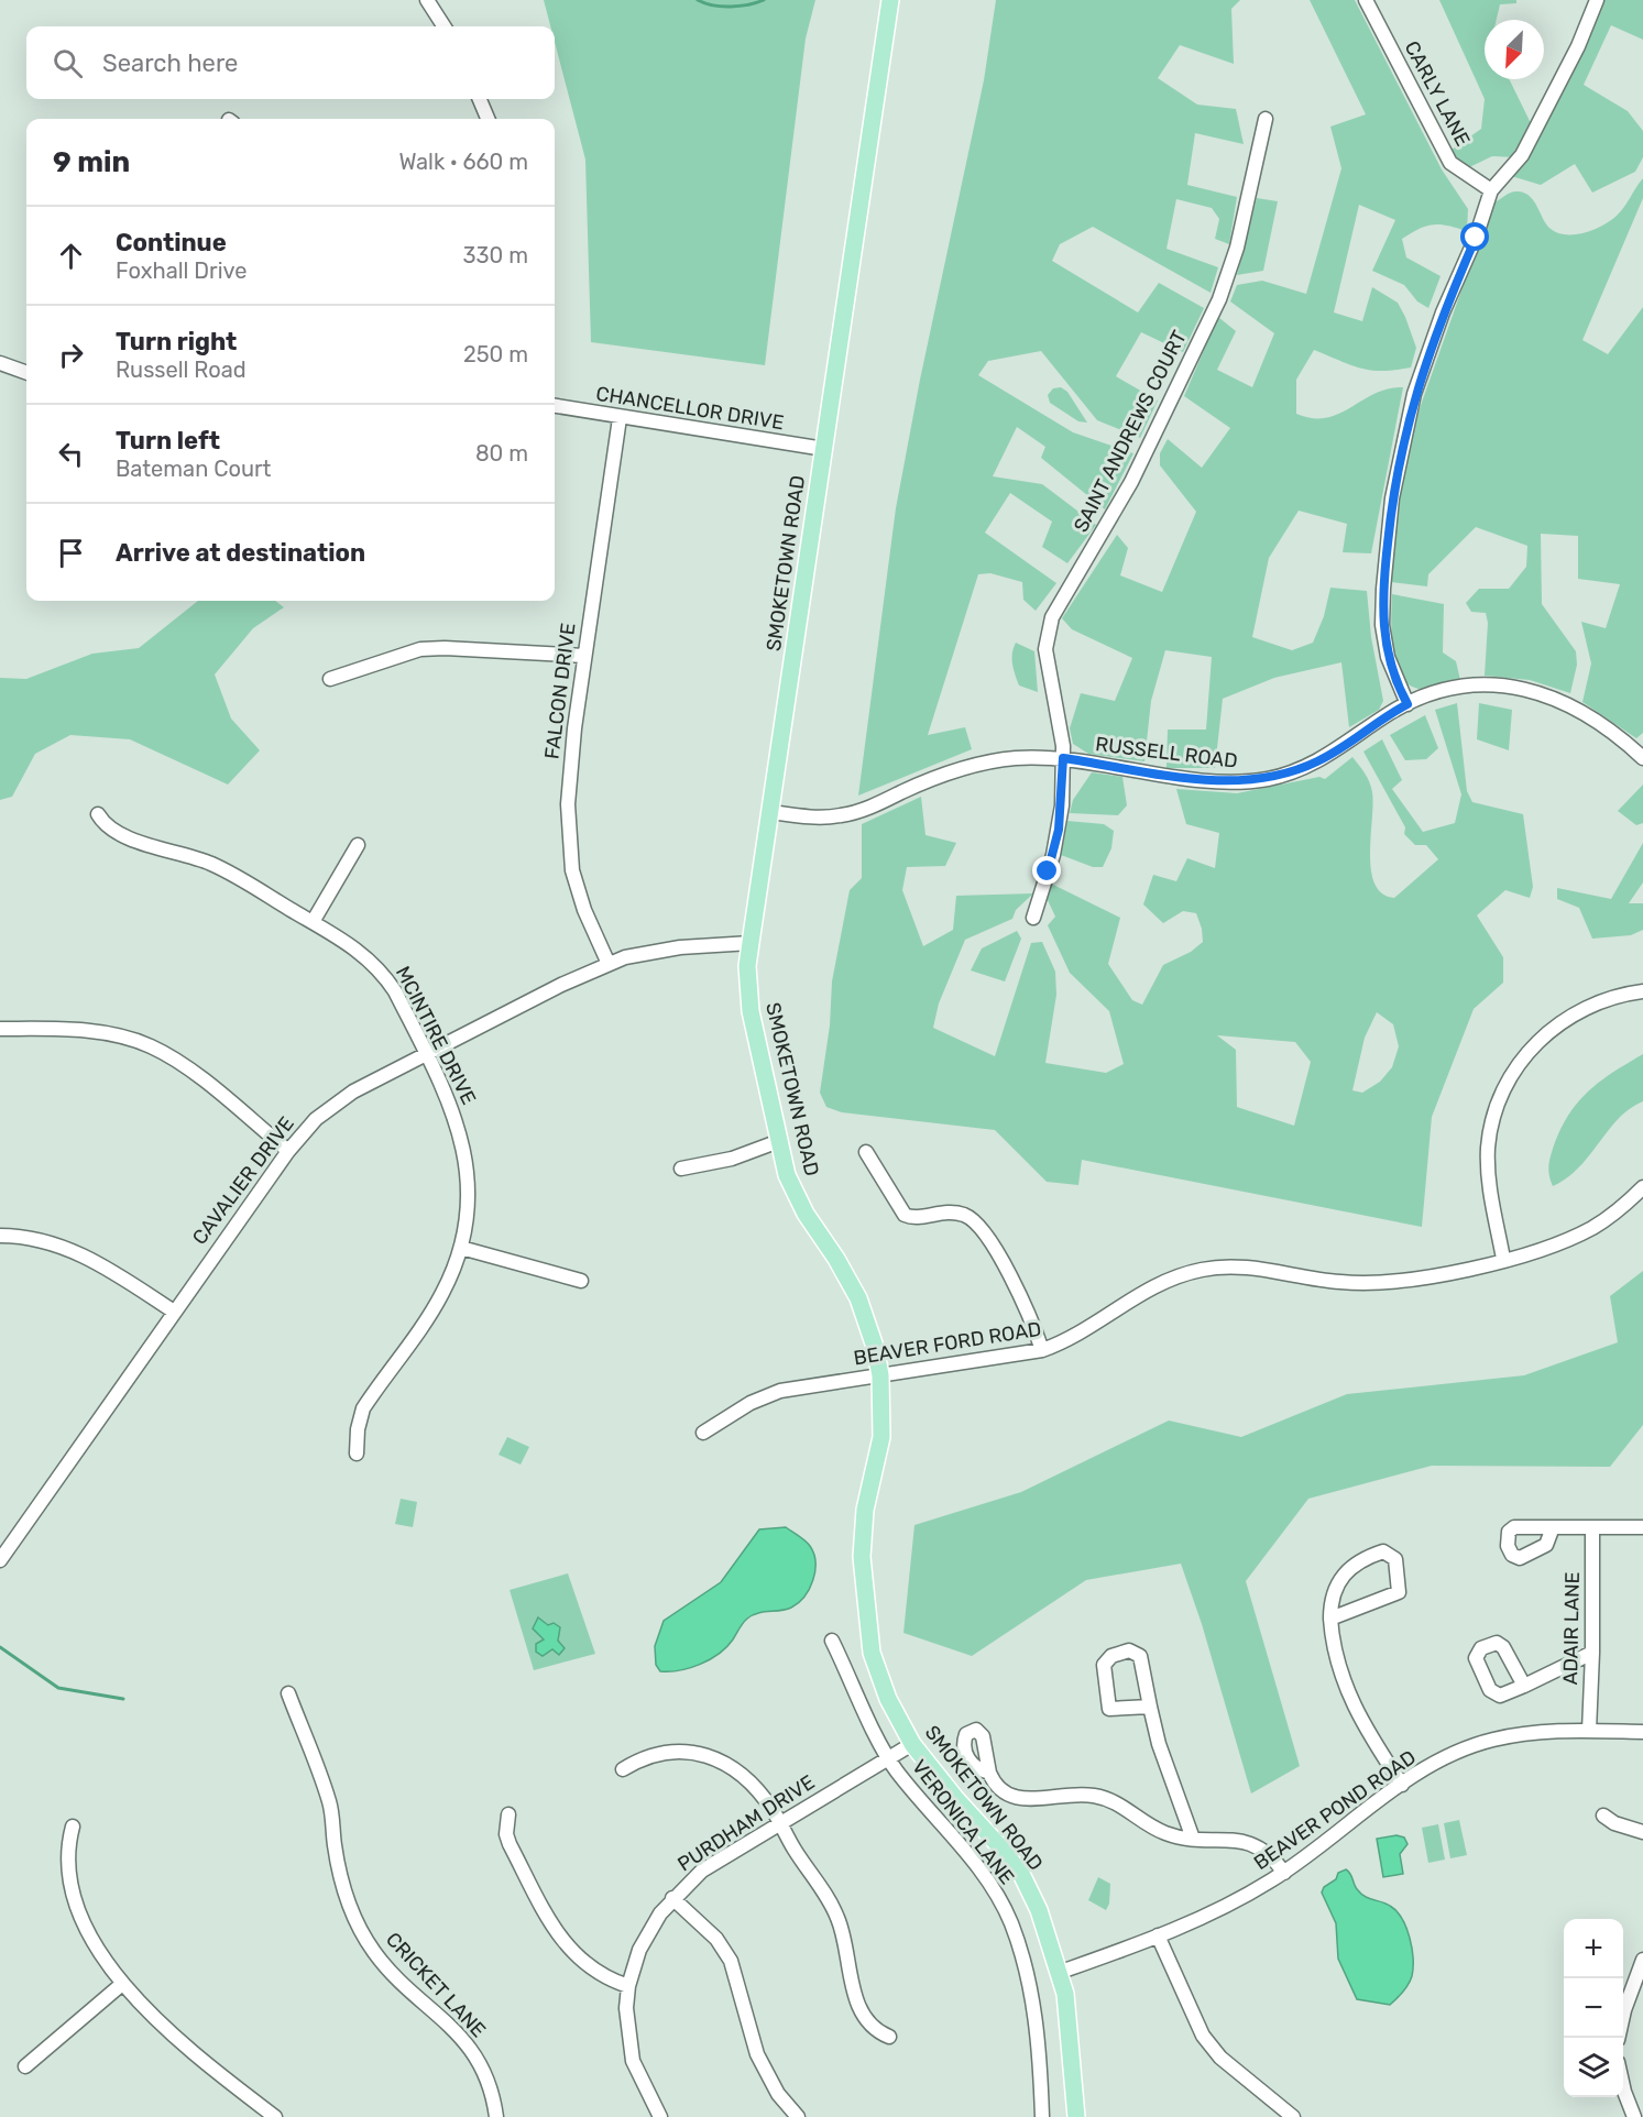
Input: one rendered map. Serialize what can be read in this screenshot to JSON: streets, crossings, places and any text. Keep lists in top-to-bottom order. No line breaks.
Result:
{"streets":{"main road":["SMOKETOWN ROAD"],"street":["CARLY LANE","CHANCELLOR DRIVE","SAINT ANDREWS COURT","FALCON DRIVE","RUSSELL ROAD","MCINTIRE DRIVE","CAVALIER DRIVE","BEAVER FORD ROAD","ADAIR LANE","BEAVER POND ROAD","VERONICA LANE","PURDHAM DRIVE","CRICKET LANE"]},"crossings":[["CHANCELLOR DRIVE","SMOKETOWN ROAD"],["CHANCELLOR DRIVE","FALCON DRIVE"],["SAINT ANDREWS COURT","RUSSELL ROAD"],["SMOKETOWN ROAD","RUSSELL ROAD"],["SMOKETOWN ROAD","CAVALIER DRIVE"],["SMOKETOWN ROAD","BEAVER FORD ROAD"],["SMOKETOWN ROAD","BEAVER POND ROAD"],["SMOKETOWN ROAD","PURDHAM DRIVE"],["FALCON DRIVE","CAVALIER DRIVE"],["MCINTIRE DRIVE","CAVALIER DRIVE"],["ADAIR LANE","BEAVER POND ROAD"],["VERONICA LANE","PURDHAM DRIVE"]],"north":"bottom left","page":{"search":"Search here","heading":["9 min","Walk · 660 m"],"list":[["Continue","Foxhall Drive","330 m"],["Turn right","Russell Road","250 m"],["Turn left","Bateman Court","80 m"],"Arrive at destination"],"map_buttons":["+","−"]}}
